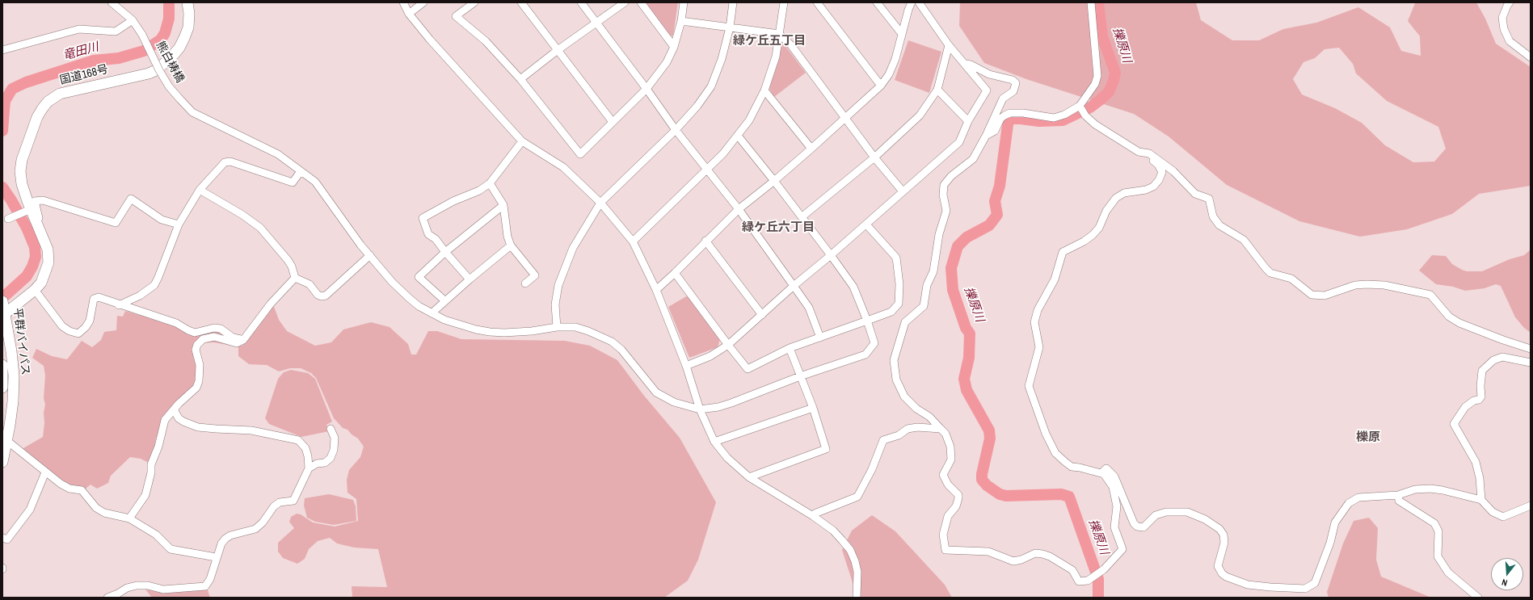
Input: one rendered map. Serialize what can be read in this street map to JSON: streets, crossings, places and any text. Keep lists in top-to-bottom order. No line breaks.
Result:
{"streets":{"highway":["国道168号","平群バイパス"],"street":["熊白梼橋"]},"crossings":[["国道168号","平群バイパス"]],"districts":["緑ケ丘五丁目","緑ケ丘六丁目","櫟原"],"water":["擽原川","竜田川"],"north":"bottom"}
